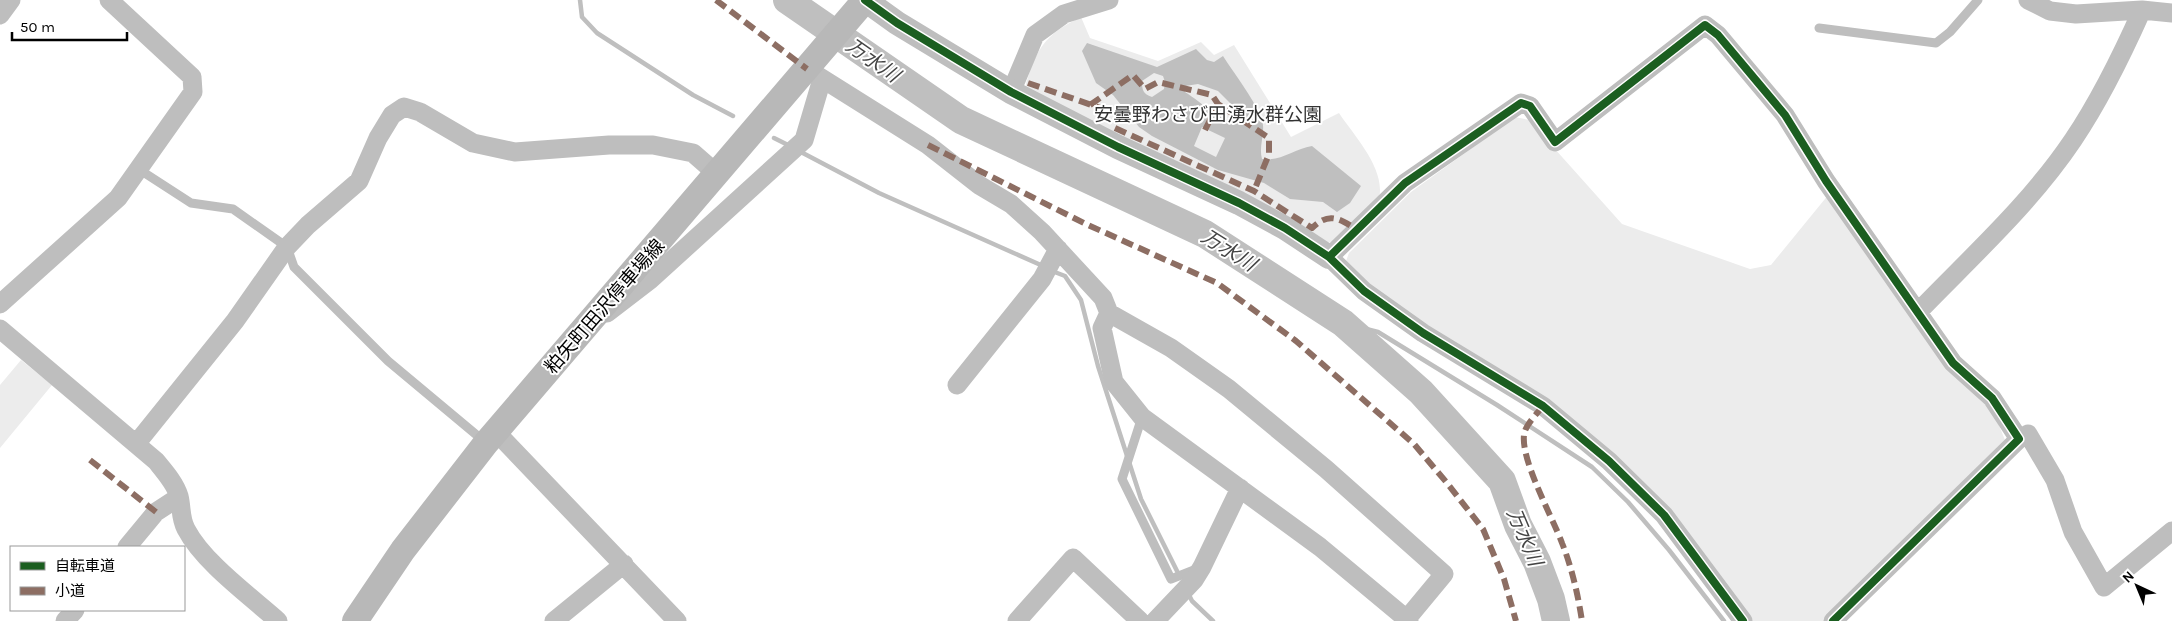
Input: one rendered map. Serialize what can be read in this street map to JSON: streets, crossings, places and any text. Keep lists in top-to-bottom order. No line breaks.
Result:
{"streets":{"main road":["粕矢町田沢停車場線"]},"water":["万水川"],"parks":["安曇野わさび田湧水群公園"],"legend":["自転車道","小道"],"scale_bar":"50 m","north":"top left"}
